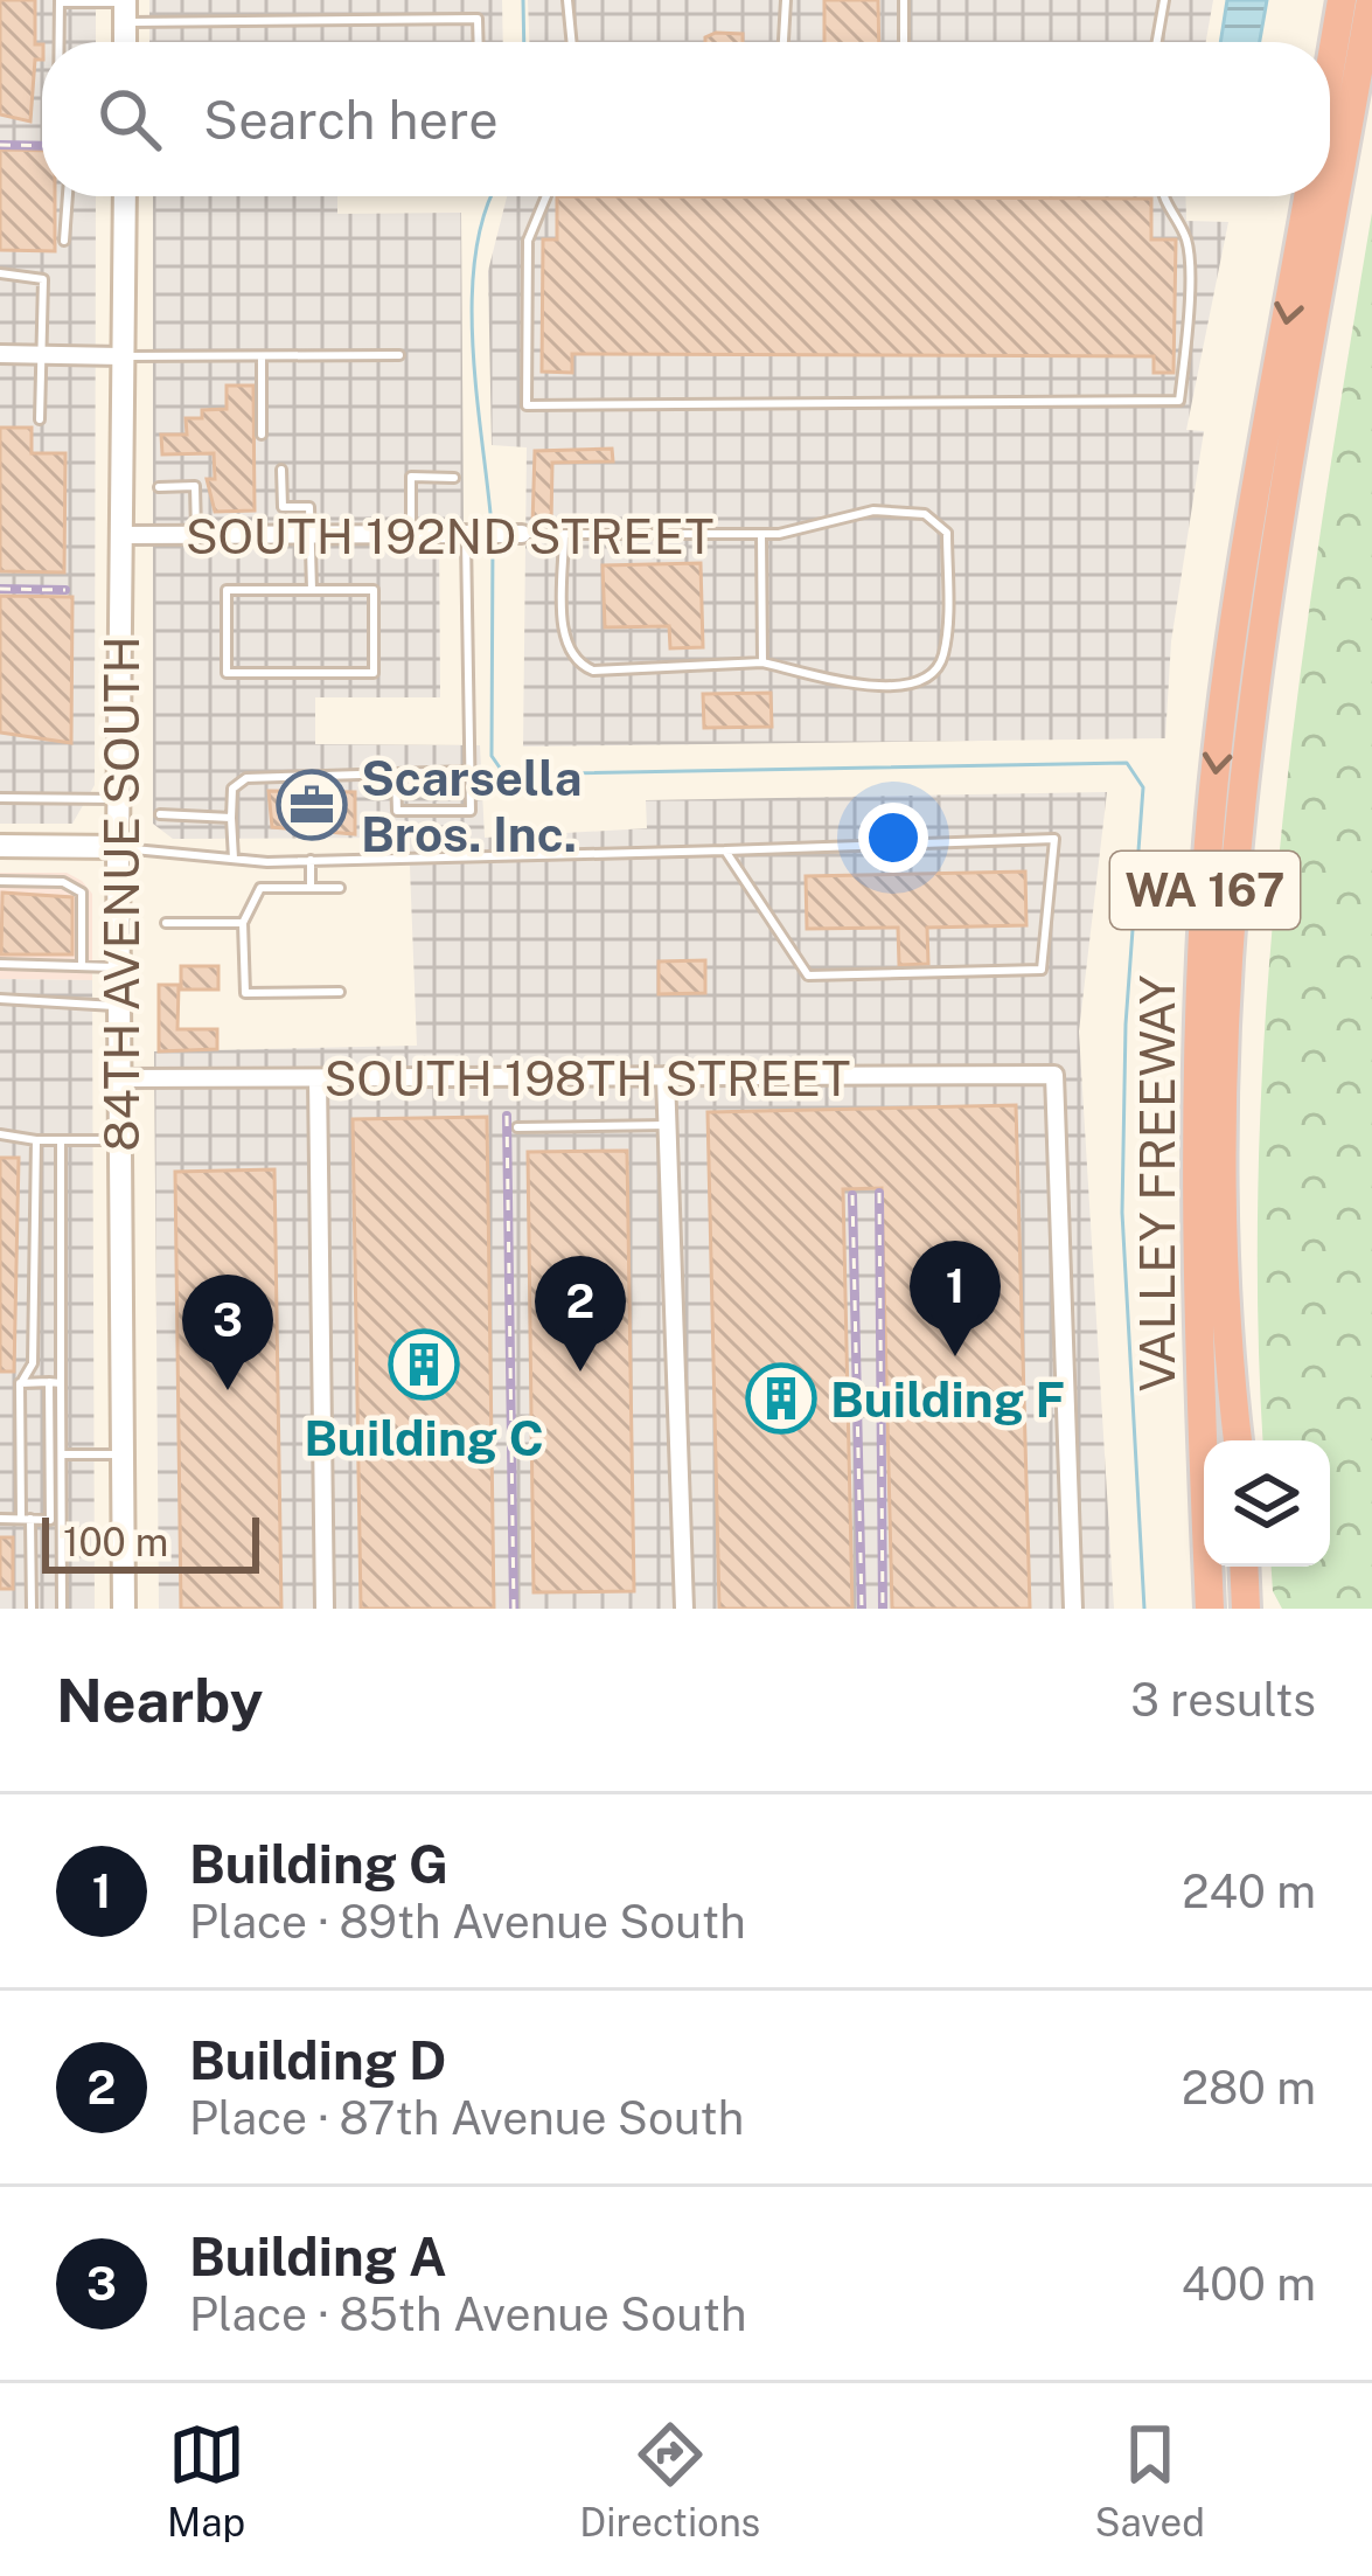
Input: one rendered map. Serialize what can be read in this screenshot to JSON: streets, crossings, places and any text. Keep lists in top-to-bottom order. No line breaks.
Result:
{"streets":{"highway":["WA 167","VALLEY FREEWAY"],"main road":["84TH AVENUE SOUTH"],"street":["SOUTH 192ND STREET","SOUTH 198TH STREET"]},"crossings":[["SOUTH 192ND STREET","84TH AVENUE SOUTH"],["84TH AVENUE SOUTH","SOUTH 198TH STREET"]],"places":{"office":["Scarsella Bros. Inc."],"building":["Building C","Building F"]},"scale_bar":"100 m","page":{"search":"Search here","pins":["1","2","3"],"scale":"100 m","heading":["Nearby","3 results"],"list":[{"mark":"1","name":"Building G","note":"Place · 89th Avenue South","value":"240 m"},{"mark":"2","name":"Building D","note":"Place · 87th Avenue South","value":"280 m"},{"mark":"3","name":"Building A","note":"Place · 85th Avenue South","value":"400 m"}],"nav":["Map","Directions","Saved"]}}
